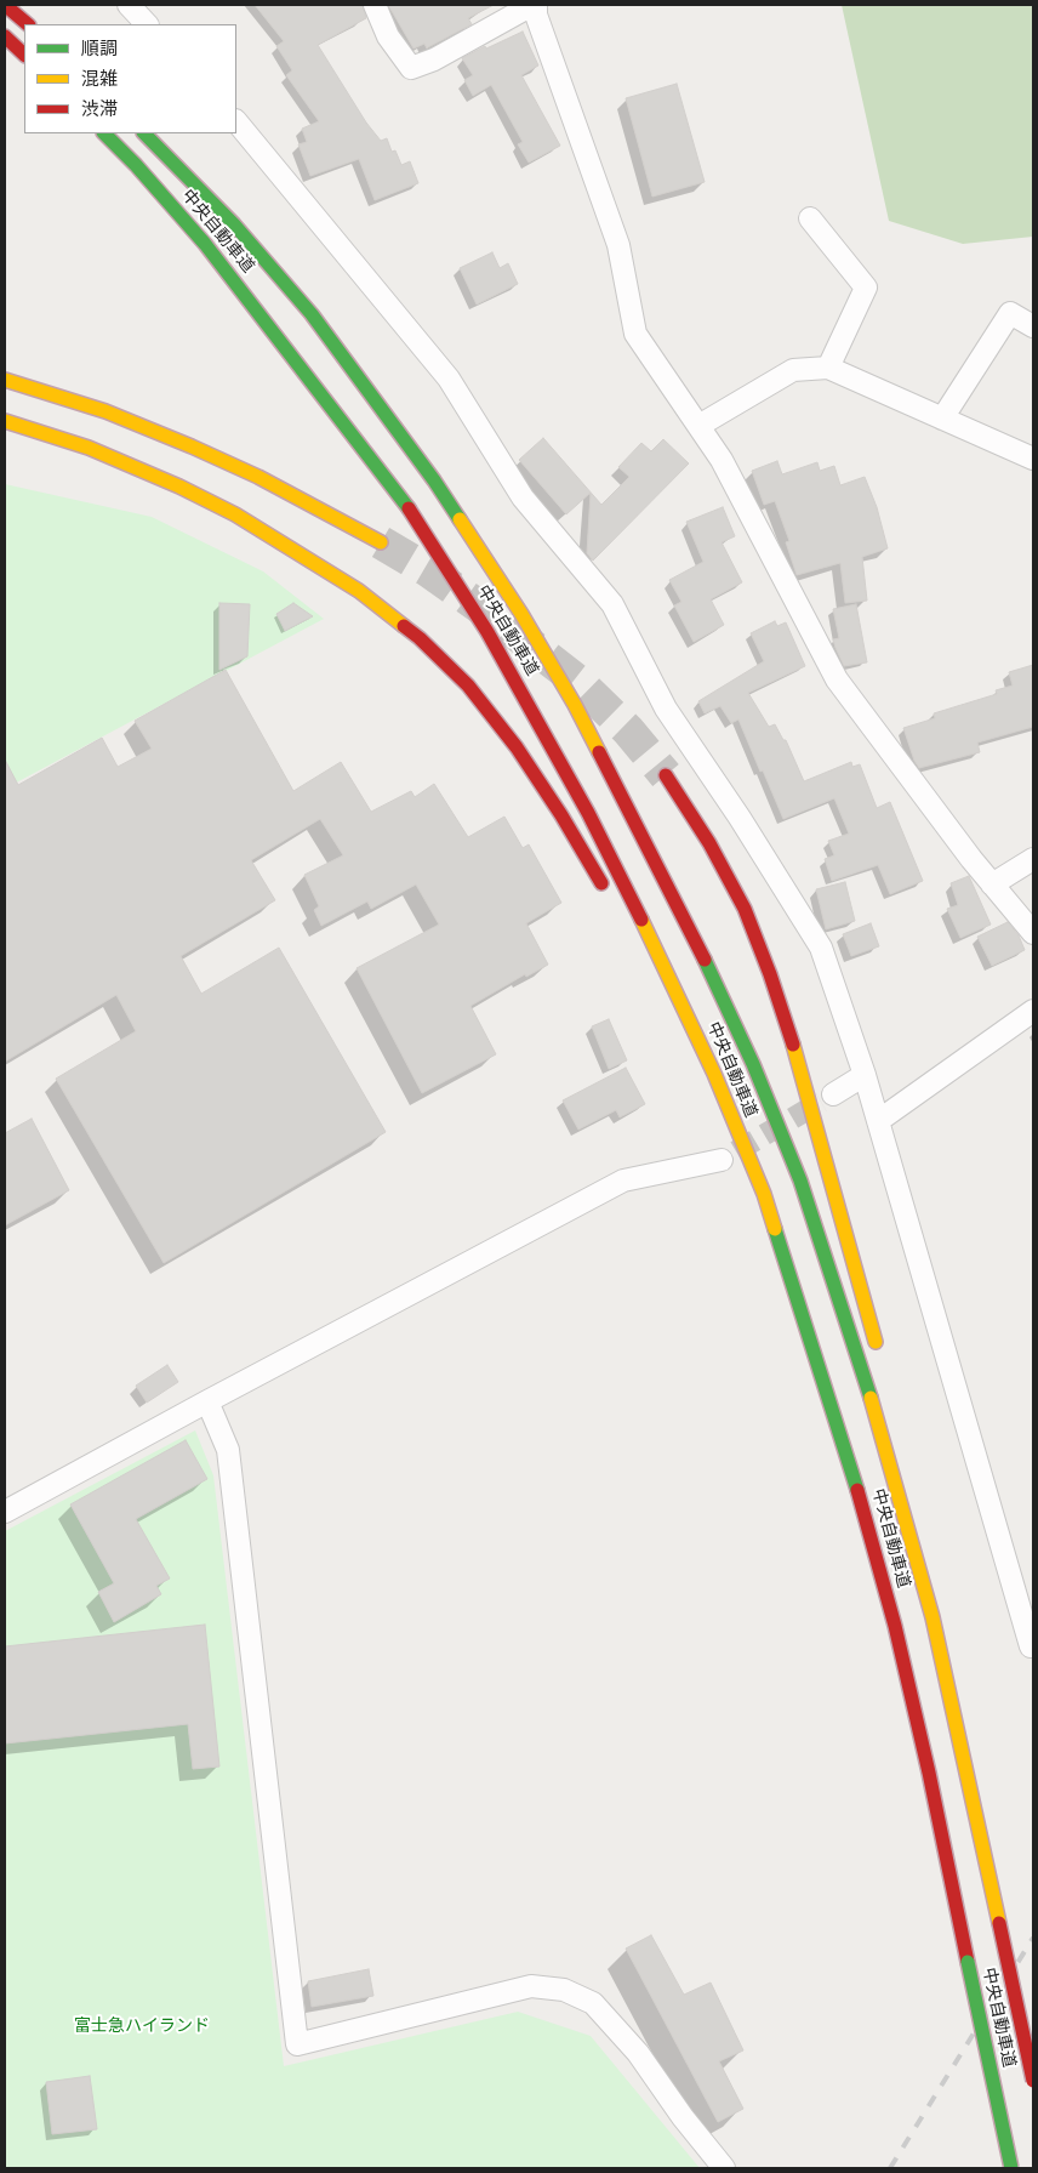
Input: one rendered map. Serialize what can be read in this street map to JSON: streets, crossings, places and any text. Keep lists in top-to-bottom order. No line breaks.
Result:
{"streets":{"highway":["中央自動車道"]},"parks":["富士急ハイランド"],"legend":["順調","混雑","渋滞"]}
